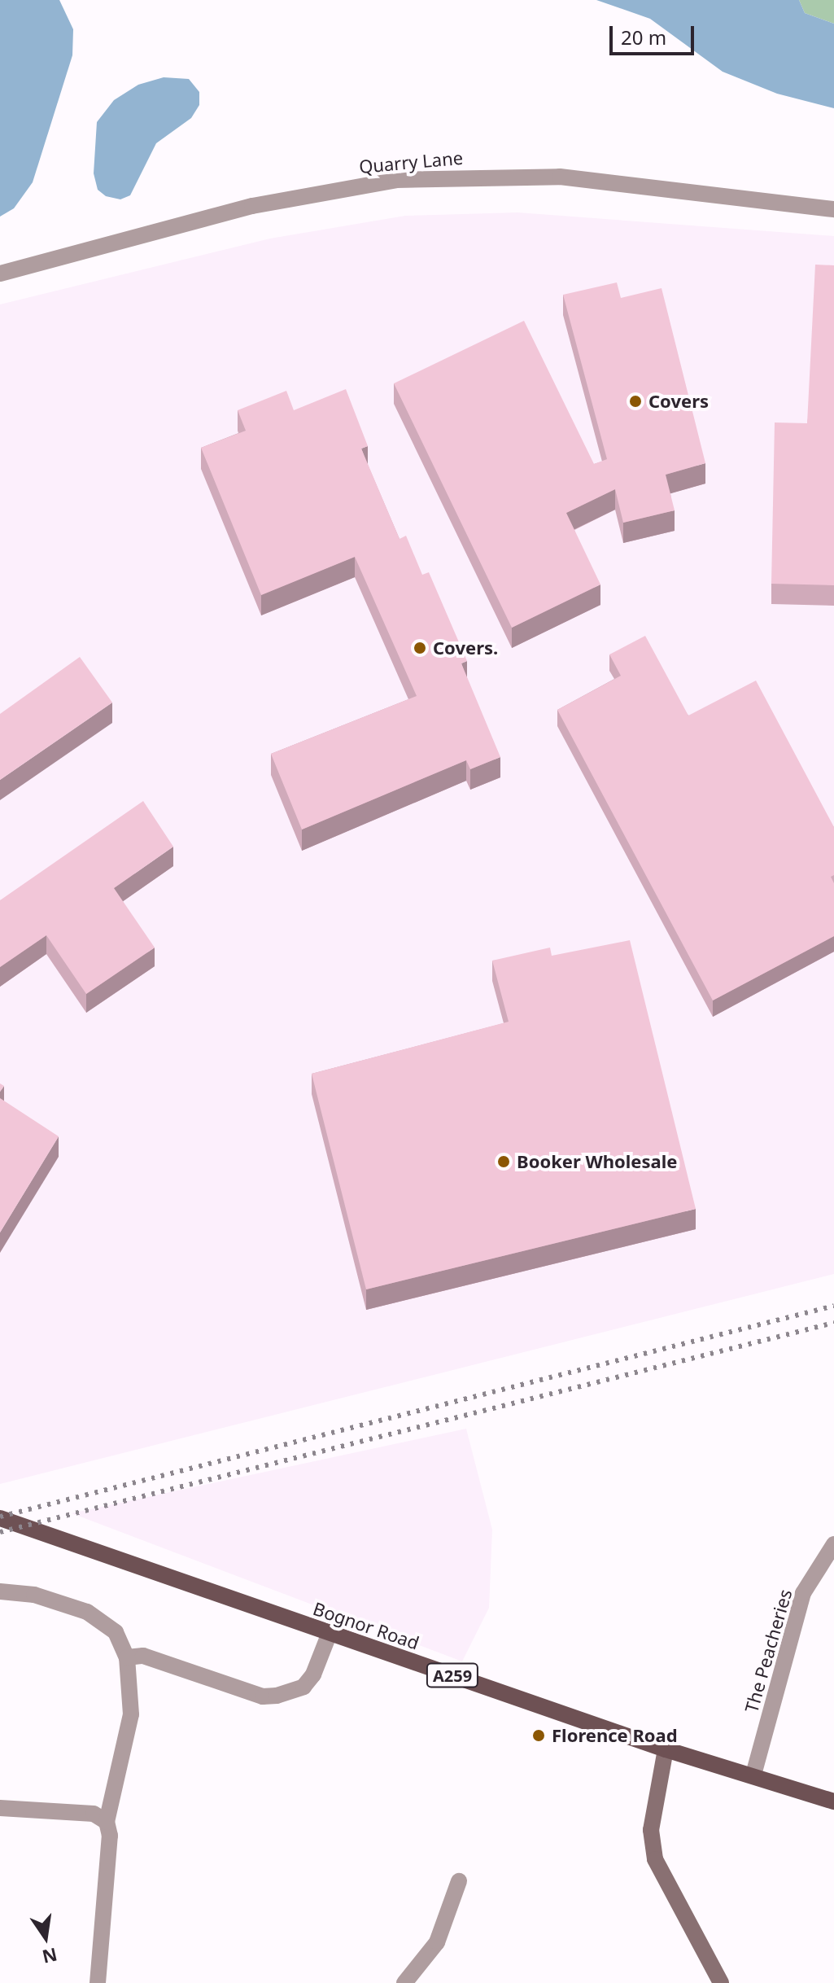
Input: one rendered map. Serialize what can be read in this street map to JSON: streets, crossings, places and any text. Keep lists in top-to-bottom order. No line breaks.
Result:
{"streets":{"main road":["Bognor Road","A259"],"street":["Quarry Lane","The Peacheries"]},"crossings":[["Bognor Road","The Peacheries"]],"places":["Covers","Covers.","Booker Wholesale","Florence Road"],"scale_bar":"20 m","north":"bottom"}
